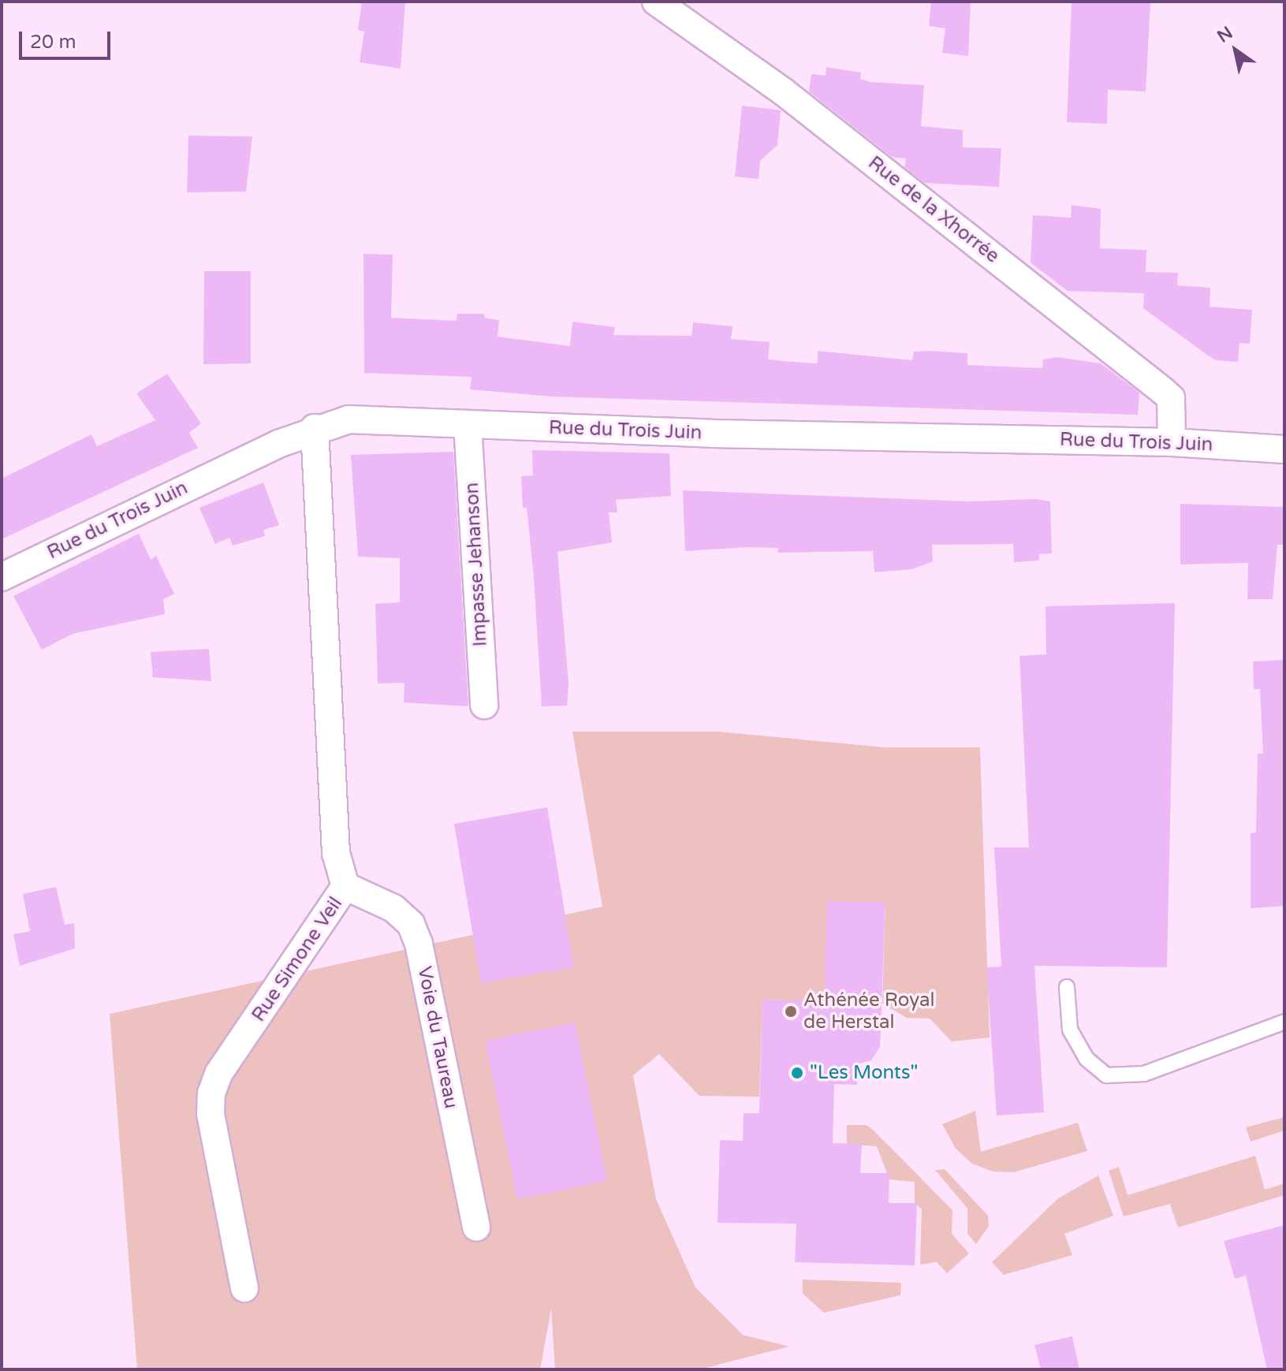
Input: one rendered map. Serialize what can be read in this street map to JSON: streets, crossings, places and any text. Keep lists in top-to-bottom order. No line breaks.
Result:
{"streets":{"street":["Rue de la Xhorrée","Rue du Trois Juin","Impasse Jehanson","Rue Simone Veil","Voie du Taureau"]},"crossings":[["Rue de la Xhorrée","Rue du Trois Juin"],["Rue du Trois Juin","Impasse Jehanson"],["Rue du Trois Juin","Rue Simone Veil"],["Rue Simone Veil","Voie du Taureau"]],"places":["Athénée Royal de Herstal","\"Les Monts\""],"scale_bar":"20 m","north":"top left"}
